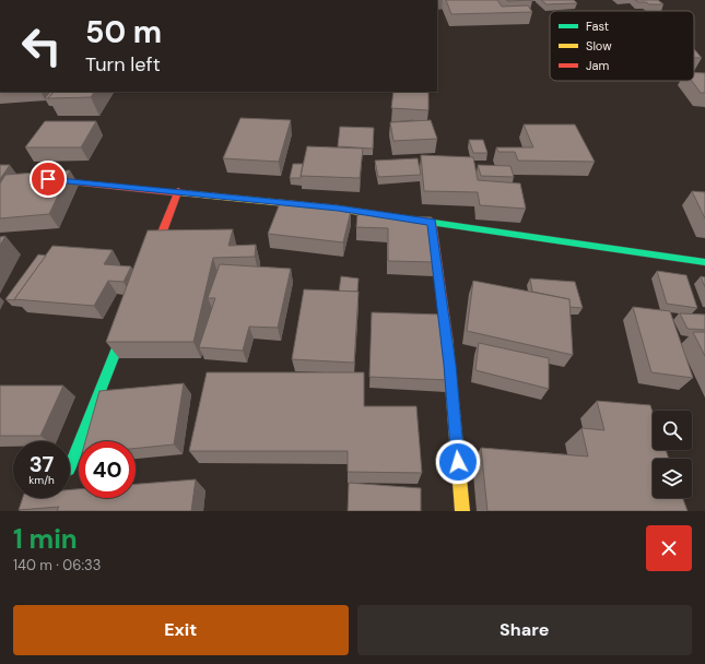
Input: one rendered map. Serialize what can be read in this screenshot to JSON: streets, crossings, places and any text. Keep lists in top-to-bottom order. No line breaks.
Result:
{"legend":["Fast","Slow","Jam"],"page":{"turn":["50 m","Turn left"],"speed":"37 km/h","limit":"40","heading":["1 min","140 m · 06:33"],"buttons":["Exit","Share"]}}
